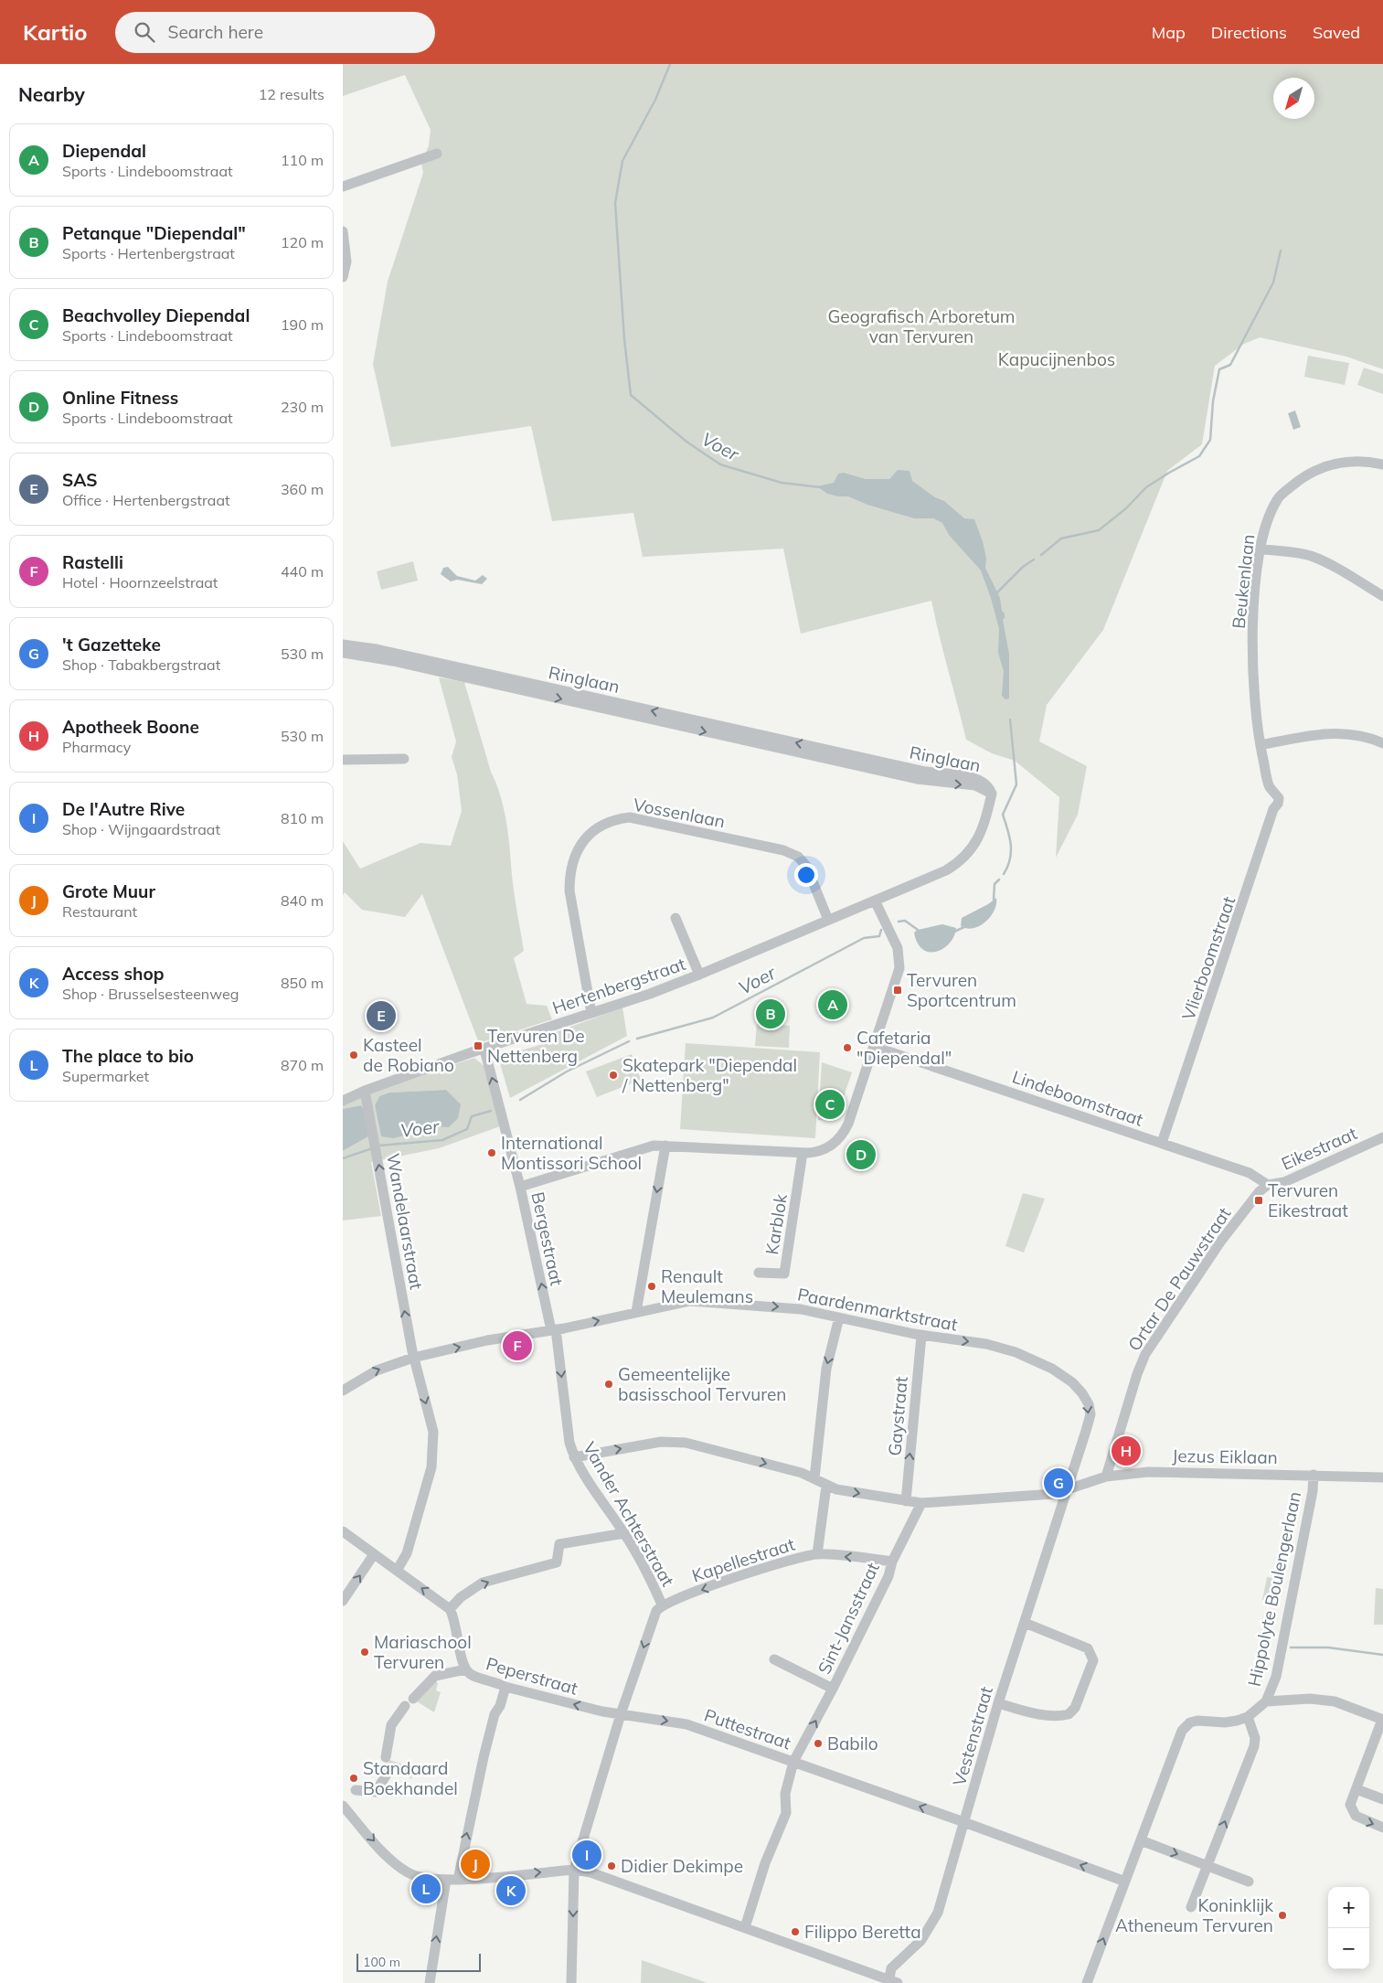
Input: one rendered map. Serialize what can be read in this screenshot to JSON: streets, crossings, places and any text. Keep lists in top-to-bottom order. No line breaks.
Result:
{"streets":{"street":["Beukenlaan","Ringlaan","Vossenlaan","Vlierboomstraat","Hertenbergstraat","Lindeboomstraat","Eikestraat","Wandelaarstraat","Karblok","Bergestraat","Ortar De Pauwstraat","Paardenmarktstraat","Gaystraat","Jezus Eiklaan","Vander Achterstraat","Kapellestraat","Hippolyte Boulengerlaan","Sint-Jansstraat","Peperstraat","Puttestraat","Vestenstraat"]},"crossings":[["Beukenlaan","Vlierboomstraat"],["Ringlaan","Hertenbergstraat"],["Vossenlaan","Hertenbergstraat"],["Vlierboomstraat","Lindeboomstraat"],["Hertenbergstraat","Wandelaarstraat"],["Hertenbergstraat","Bergestraat"],["Lindeboomstraat","Eikestraat"],["Lindeboomstraat","Ortar De Pauwstraat"],["Eikestraat","Ortar De Pauwstraat"],["Wandelaarstraat","Paardenmarktstraat"],["Bergestraat","Paardenmarktstraat"],["Bergestraat","Vander Achterstraat"],["Ortar De Pauwstraat","Jezus Eiklaan"],["Paardenmarktstraat","Gaystraat"],["Paardenmarktstraat","Jezus Eiklaan"],["Paardenmarktstraat","Vander Achterstraat"],["Paardenmarktstraat","Vestenstraat"],["Jezus Eiklaan","Hippolyte Boulengerlaan"],["Jezus Eiklaan","Vestenstraat"],["Vander Achterstraat","Kapellestraat"],["Kapellestraat","Sint-Jansstraat"],["Hippolyte Boulengerlaan","Puttestraat"],["Sint-Jansstraat","Puttestraat"],["Peperstraat","Puttestraat"],["Puttestraat","Vestenstraat"]],"one_way":["Bergestraat","Paardenmarktstraat","Vander Achterstraat","Peperstraat"],"water":["Voer"],"parks":["Geografisch Arboretum van Tervuren","Kapucijnenbos"],"places":{"transit":["Tervuren Sportcentrum","Tervuren De Nettenberg","Tervuren Eikestraat"],"other":["Cafetaria \"Diependal\"","Kasteel de Robiano","Skatepark \"Diependal / Nettenberg\"","International Montissori School","Renault Meulemans","Gemeentelijke basisschool Tervuren","Mariaschool Tervuren","Babilo","Standaard Boekhandel","Didier Dekimpe","Koninklijk Atheneum Tervuren","Filippo Beretta"]},"scale_bar":"100 m","north":"bottom left","page":{"header":"Kartio","search":"Search here","nav":["Map","Directions","Saved"],"heading":["Nearby","12 results"],"list":[{"mark":"A","name":"Diependal","note":"Sports · Lindeboomstraat","value":"110 m"},{"mark":"B","name":"Petanque \"Diependal\"","note":"Sports · Hertenbergstraat","value":"120 m"},{"mark":"C","name":"Beachvolley Diependal","note":"Sports · Lindeboomstraat","value":"190 m"},{"mark":"D","name":"Online Fitness","note":"Sports · Lindeboomstraat","value":"230 m"},{"mark":"E","name":"SAS","note":"Office · Hertenbergstraat","value":"360 m"},{"mark":"F","name":"Rastelli","note":"Hotel · Hoornzeelstraat","value":"440 m"},{"mark":"G","name":"'t Gazetteke","note":"Shop · Tabakbergstraat","value":"530 m"},{"mark":"H","name":"Apotheek Boone","note":"Pharmacy","value":"530 m"},{"mark":"I","name":"De l'Autre Rive","note":"Shop · Wijngaardstraat","value":"810 m"},{"mark":"J","name":"Grote Muur","note":"Restaurant","value":"840 m"},{"mark":"K","name":"Access shop","note":"Shop · Brusselsesteenweg","value":"850 m"},{"mark":"L","name":"The place to bio","note":"Supermarket","value":"870 m"}],"pins":["A","B","E","C","D","F","H","G","I","J","L","K"],"map_buttons":["+","−"],"scale":"100 m"}}
